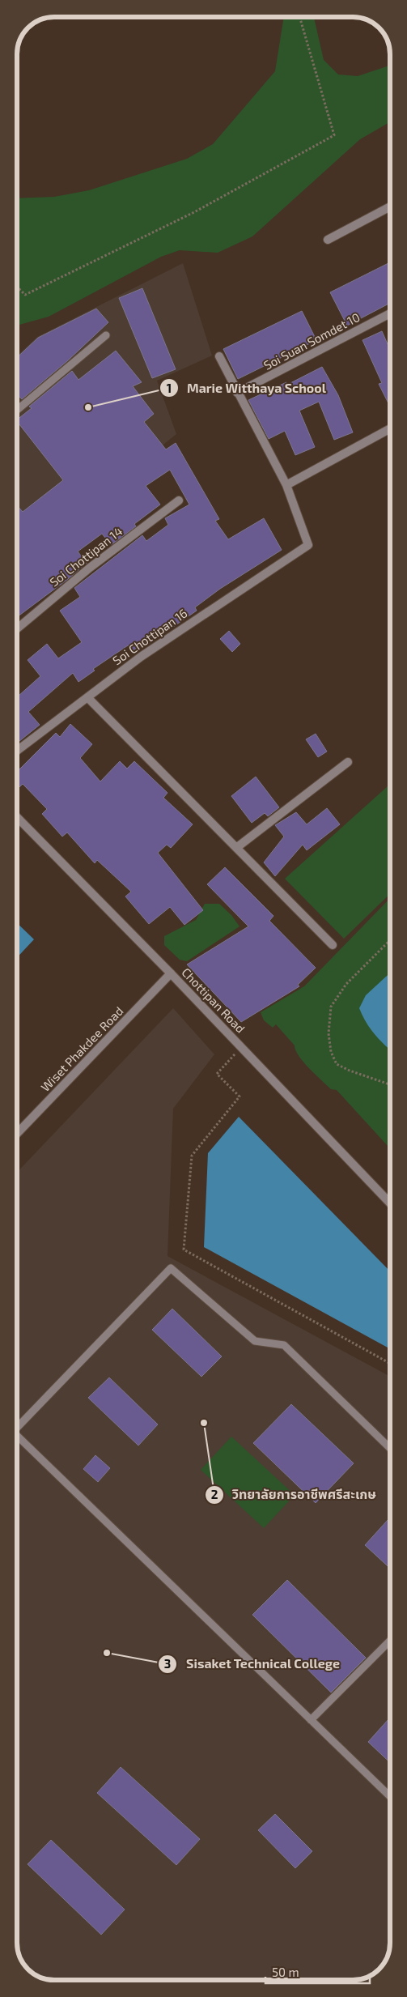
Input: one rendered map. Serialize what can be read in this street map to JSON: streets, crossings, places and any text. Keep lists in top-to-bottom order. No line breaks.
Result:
{"streets":{"street":["Soi Suan Somdet 10","Soi Chottipan 14","Soi Chottipan 16","Chottipan Road","Wiset Phakdee Road"]},"crossings":[["Chottipan Road","Wiset Phakdee Road"]],"places":["Marie Witthaya School","วิทยาลัยการอาชีพศรีสะเกษ","Sisaket Technical College"],"scale_bar":"50 m"}
